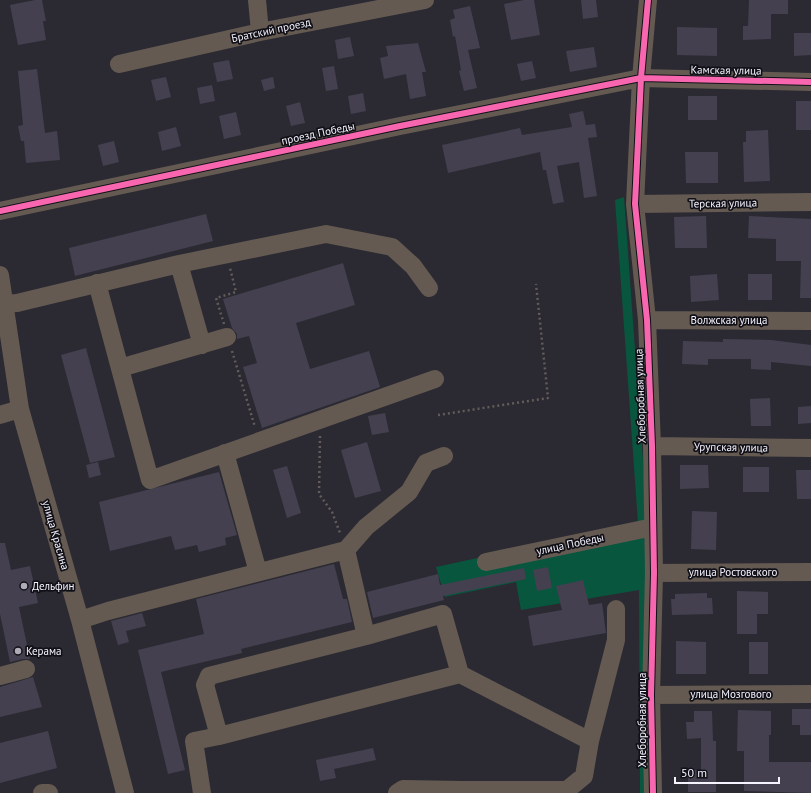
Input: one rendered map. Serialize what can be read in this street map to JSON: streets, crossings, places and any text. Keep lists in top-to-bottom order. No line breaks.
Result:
{"streets":{"street":["Братский проезд","Камская улица","проезд Победы","Терская улица","Волжская улица","Хлеборобная улица","Урупская улица","улица Красина","улица Победы","улица Ростовского","улица Мозгового"]},"crossings":[["Камская улица","проезд Победы"],["Камская улица","Хлеборобная улица"],["проезд Победы","Хлеборобная улица"],["Терская улица","Хлеборобная улица"],["Волжская улица","Хлеборобная улица"],["Хлеборобная улица","Урупская улица"],["Хлеборобная улица","улица Победы"],["Хлеборобная улица","улица Ростовского"],["Хлеборобная улица","улица Мозгового"]],"places":["Дельфин","Керама"],"scale_bar":"50 m"}
